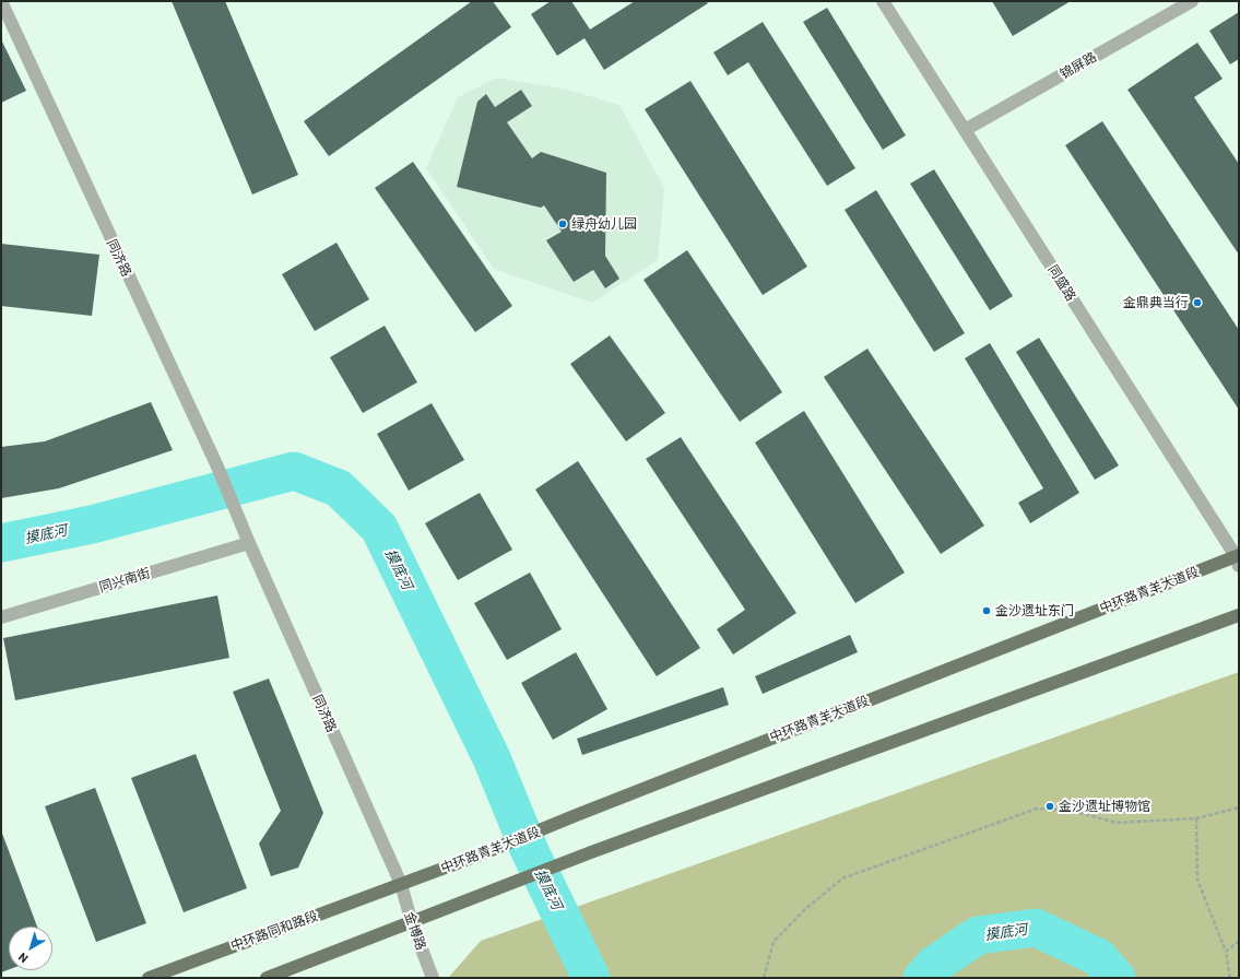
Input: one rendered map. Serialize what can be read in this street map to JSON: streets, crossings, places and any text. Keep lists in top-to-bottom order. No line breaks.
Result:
{"streets":{"main road":["中环路青羊大道段","中环路同和路段"],"street":["锦屏路","同济路","同盛路","同兴南街","金博路"]},"crossings":[["锦屏路","同盛路"],["同济路","同兴南街"],["同济路","中环路青羊大道段"],["同济路","中环路同和路段"],["同济路","金博路"],["同盛路","中环路青羊大道段"],["中环路青羊大道段","中环路同和路段"],["中环路青羊大道段","金博路"],["中环路同和路段","金博路"]],"water":["摸底河"],"places":["绿舟幼儿园","金鼎典当行","金沙遗址东门","金沙遗址博物馆"],"north":"bottom left"}
